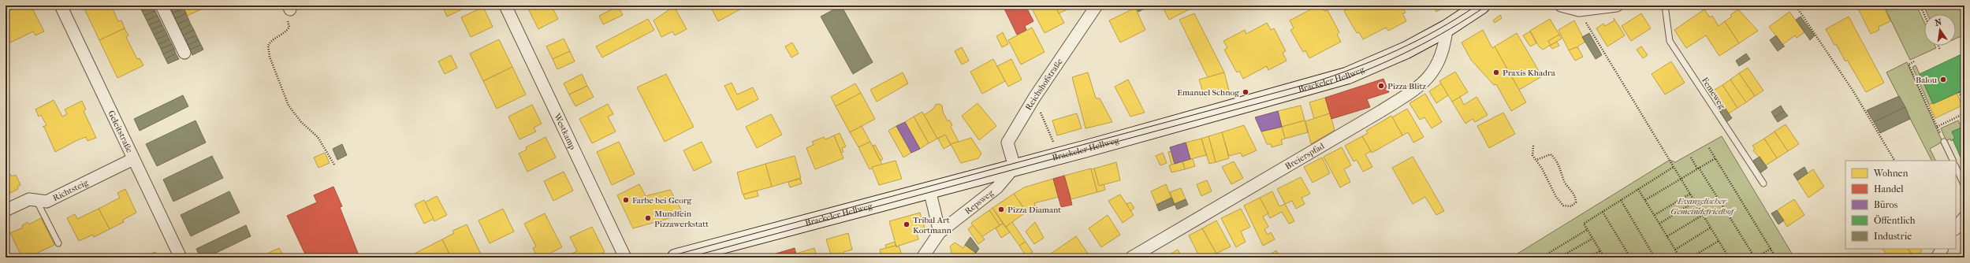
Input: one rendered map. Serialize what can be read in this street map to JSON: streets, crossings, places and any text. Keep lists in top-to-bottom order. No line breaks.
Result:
{"streets":{"main road":["Brackeler Hellweg"],"street":["Reichshofstraße","Geleitstraße","Westkamp","Breierspfad","Richtsteig","Repsweg"],"lane":["Femeweg"]},"crossings":[["Brackeler Hellweg","Reichshofstraße"],["Brackeler Hellweg","Breierspfad"],["Brackeler Hellweg","Repsweg"],["Reichshofstraße","Repsweg"],["Geleitstraße","Richtsteig"]],"parks":["Evangelischer Gemeindefriedhof"],"places":["Praxis Khadra","Balou","Pizza Blitz","Emanuel Schnog","Farbe bei Georg","Pizza Diamant","Mundfein Pizzawerkstatt","Tribal Art Kortmann"],"legend":["Wohnen","Handel","Büros","Öffentlich","Industrie"],"north":"top"}
